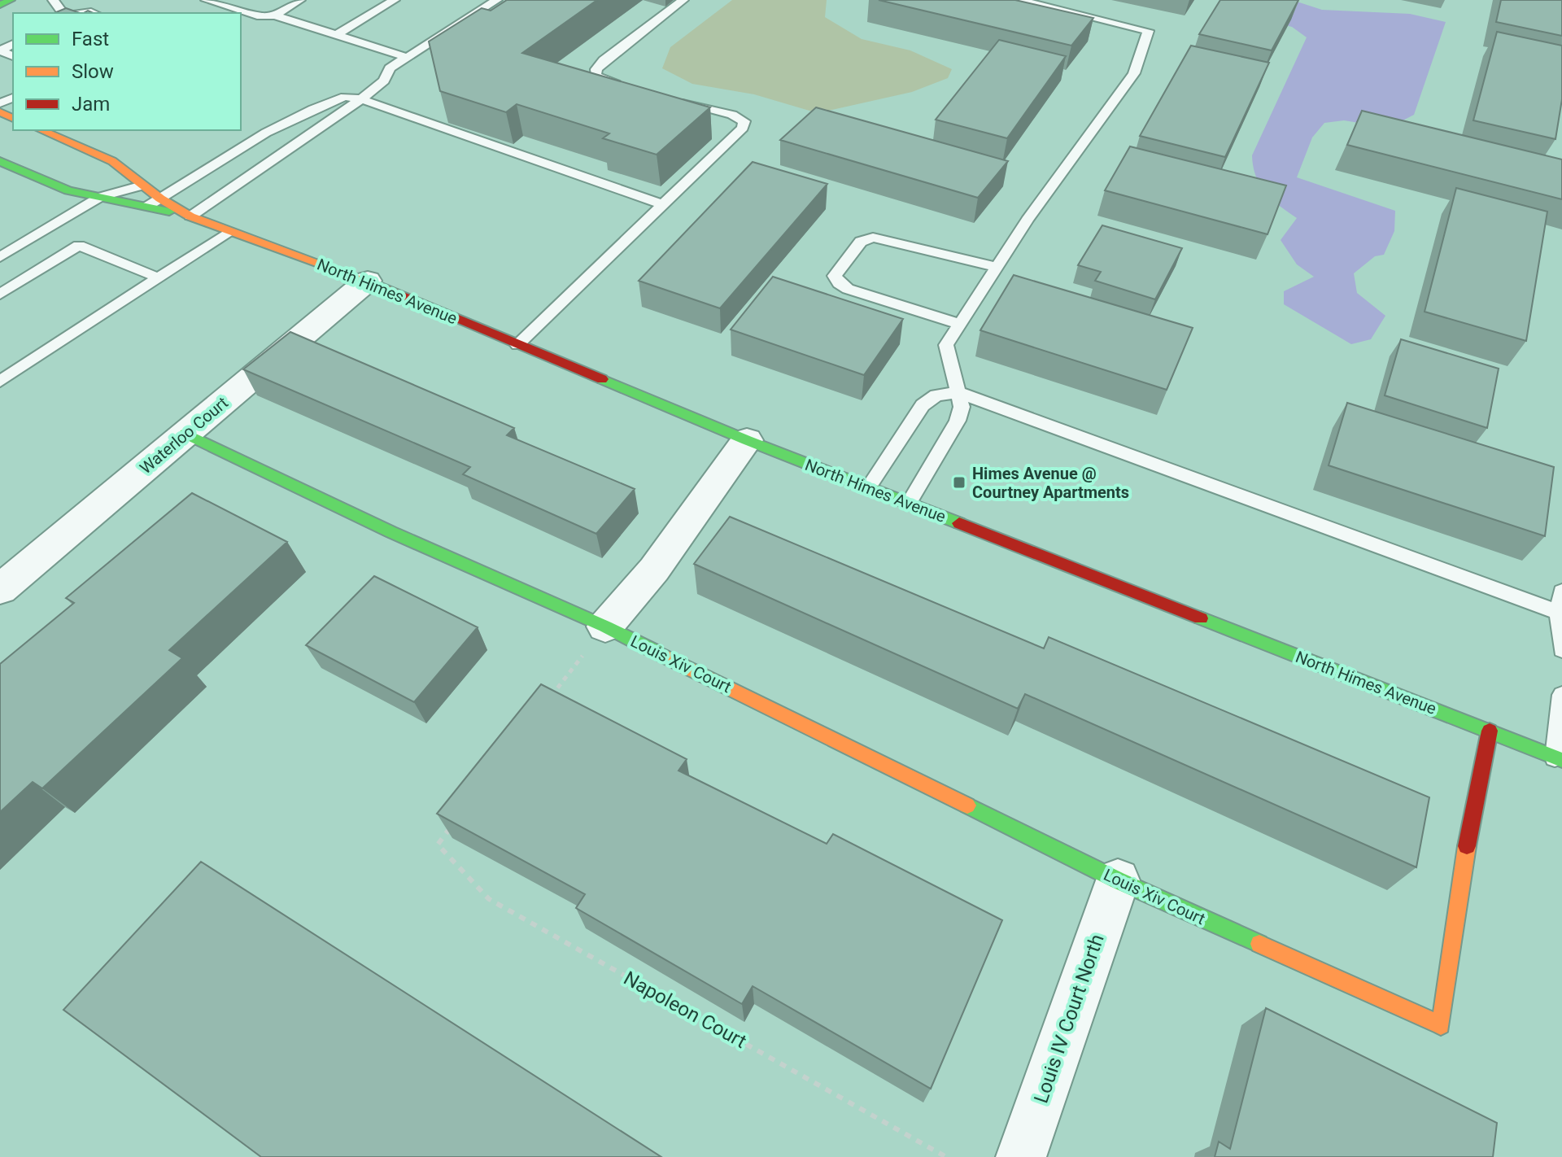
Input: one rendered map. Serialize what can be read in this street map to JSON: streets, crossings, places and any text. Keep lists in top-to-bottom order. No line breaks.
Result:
{"streets":{"street":["North Himes Avenue","Waterloo Court","Louis Xiv Court","Louis IV Court North"],"path":["Napoleon Court"]},"crossings":[["North Himes Avenue","Waterloo Court"],["North Himes Avenue","Louis Xiv Court"],["Waterloo Court","Louis Xiv Court"],["Louis Xiv Court","Louis IV Court North"]],"places":{"transit":["Himes Avenue @ Courtney Apartments"]},"legend":["Fast","Slow","Jam"]}
